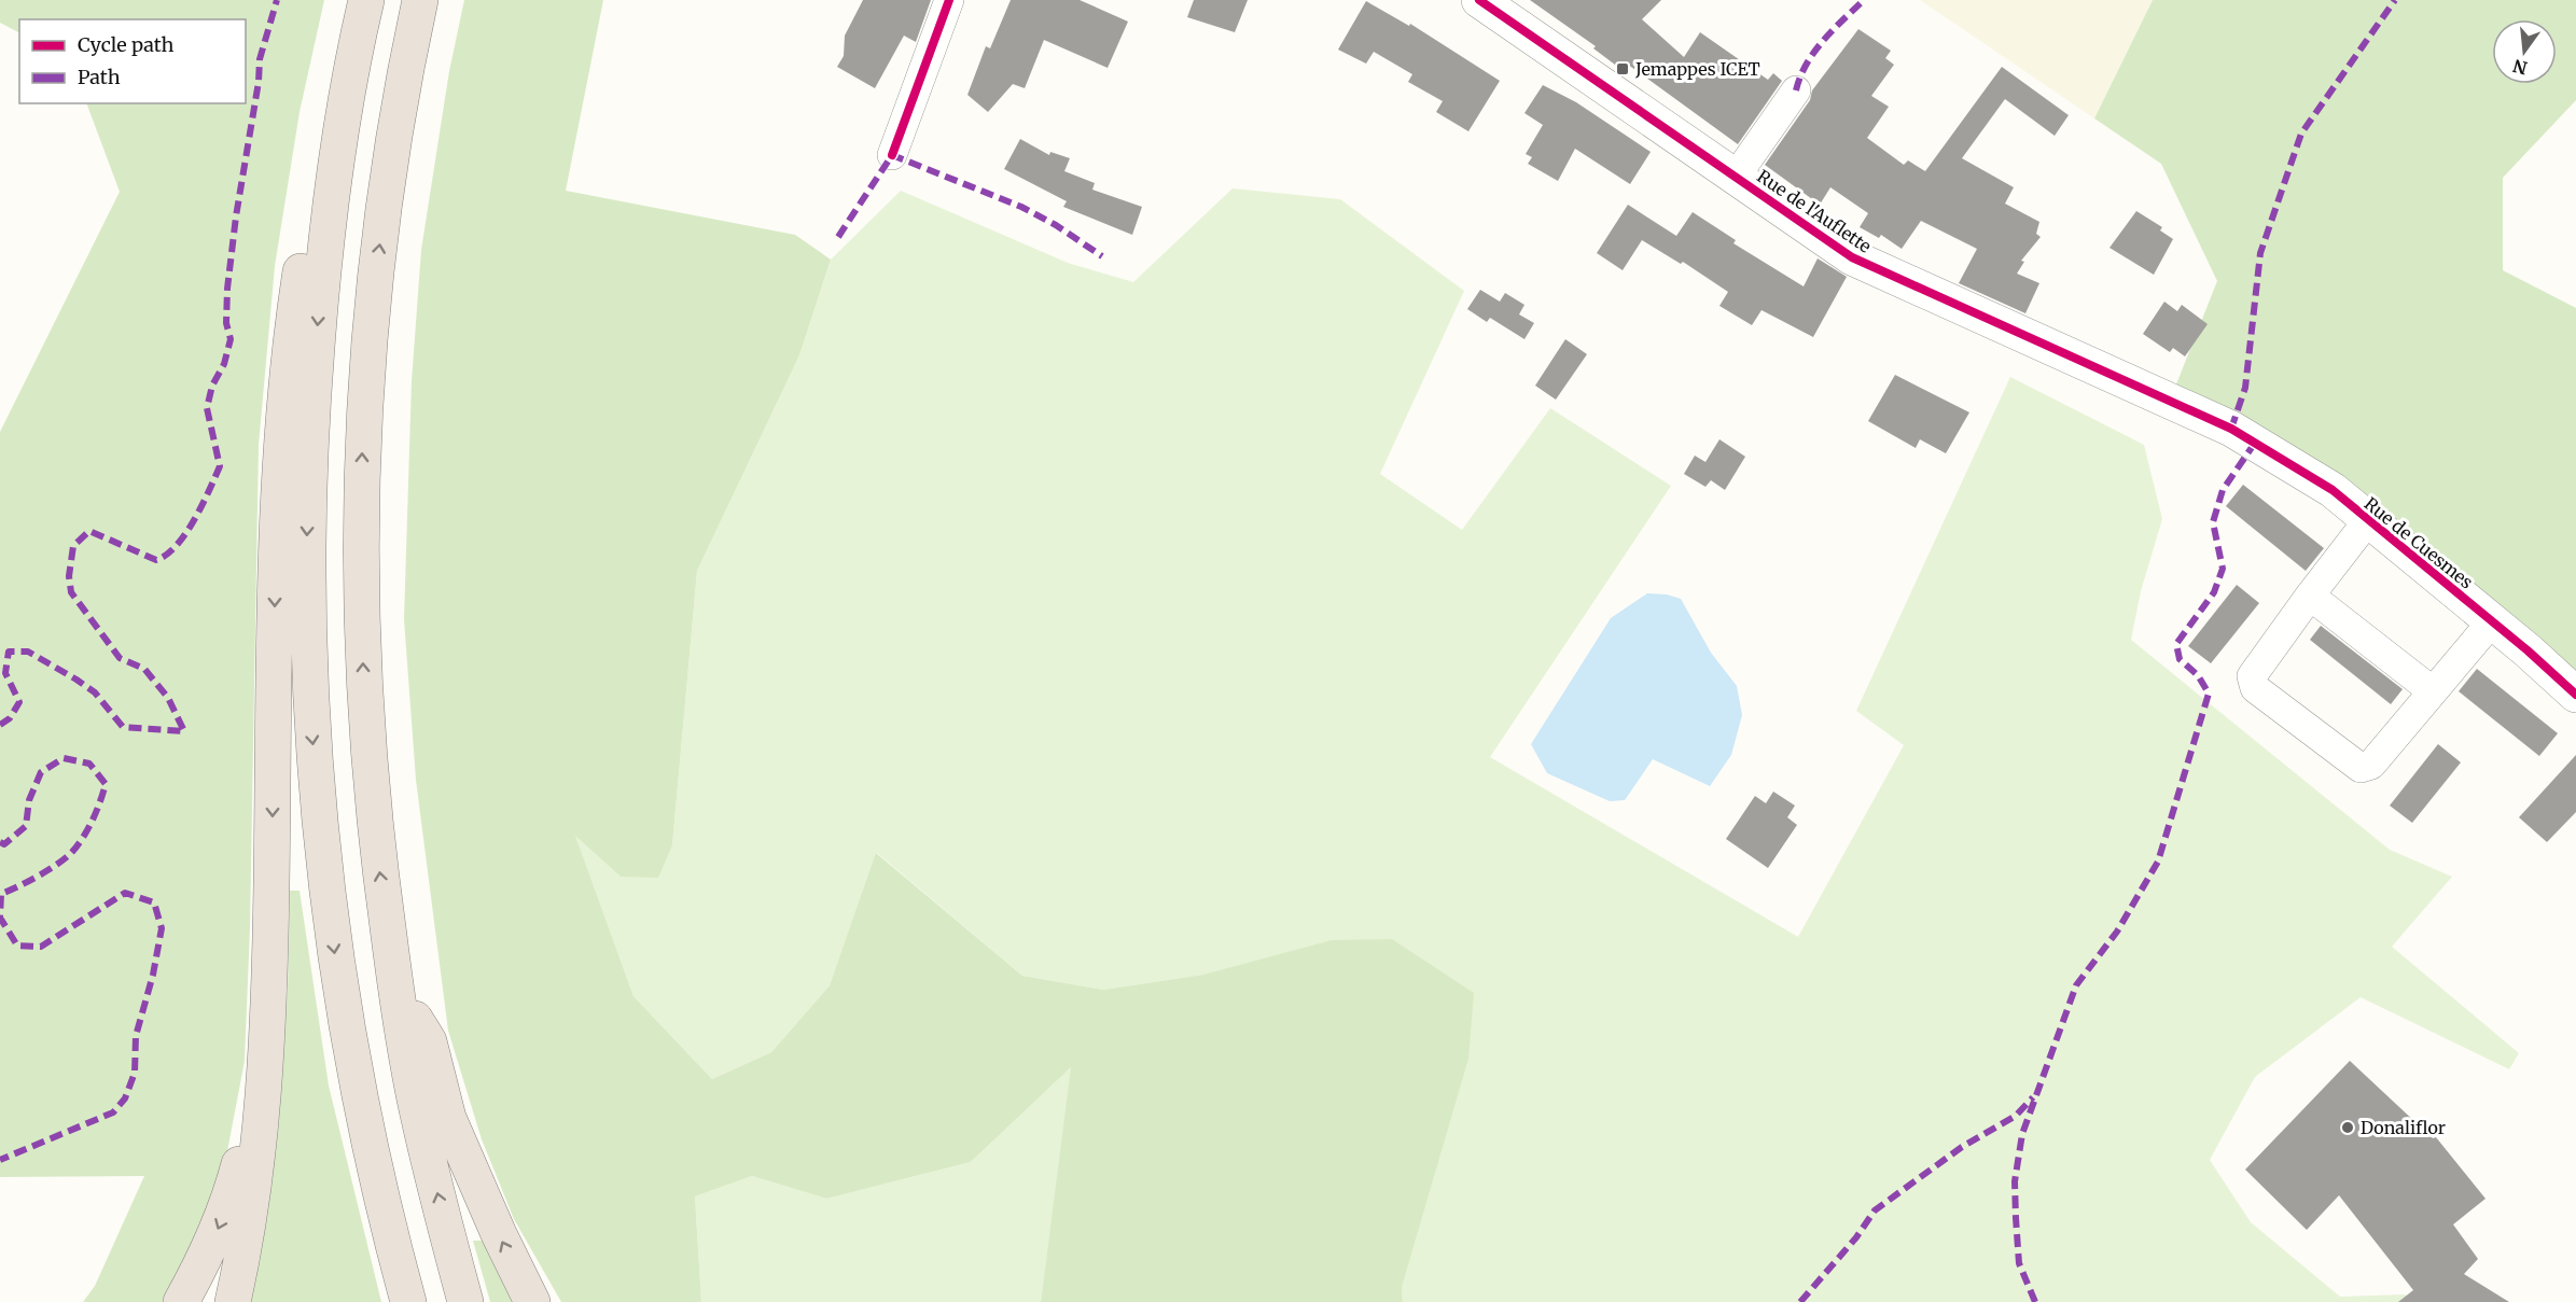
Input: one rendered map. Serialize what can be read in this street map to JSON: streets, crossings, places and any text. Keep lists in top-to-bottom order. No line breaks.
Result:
{"streets":{"street":["Rue de l'Auflette","Rue de Cuesmes"]},"crossings":[["Rue de l'Auflette","Rue de Cuesmes"]],"places":{"transit":["Jemappes ICET"],"other":["Donaliflor"]},"legend":["Cycle path","Path"],"north":"bottom"}
